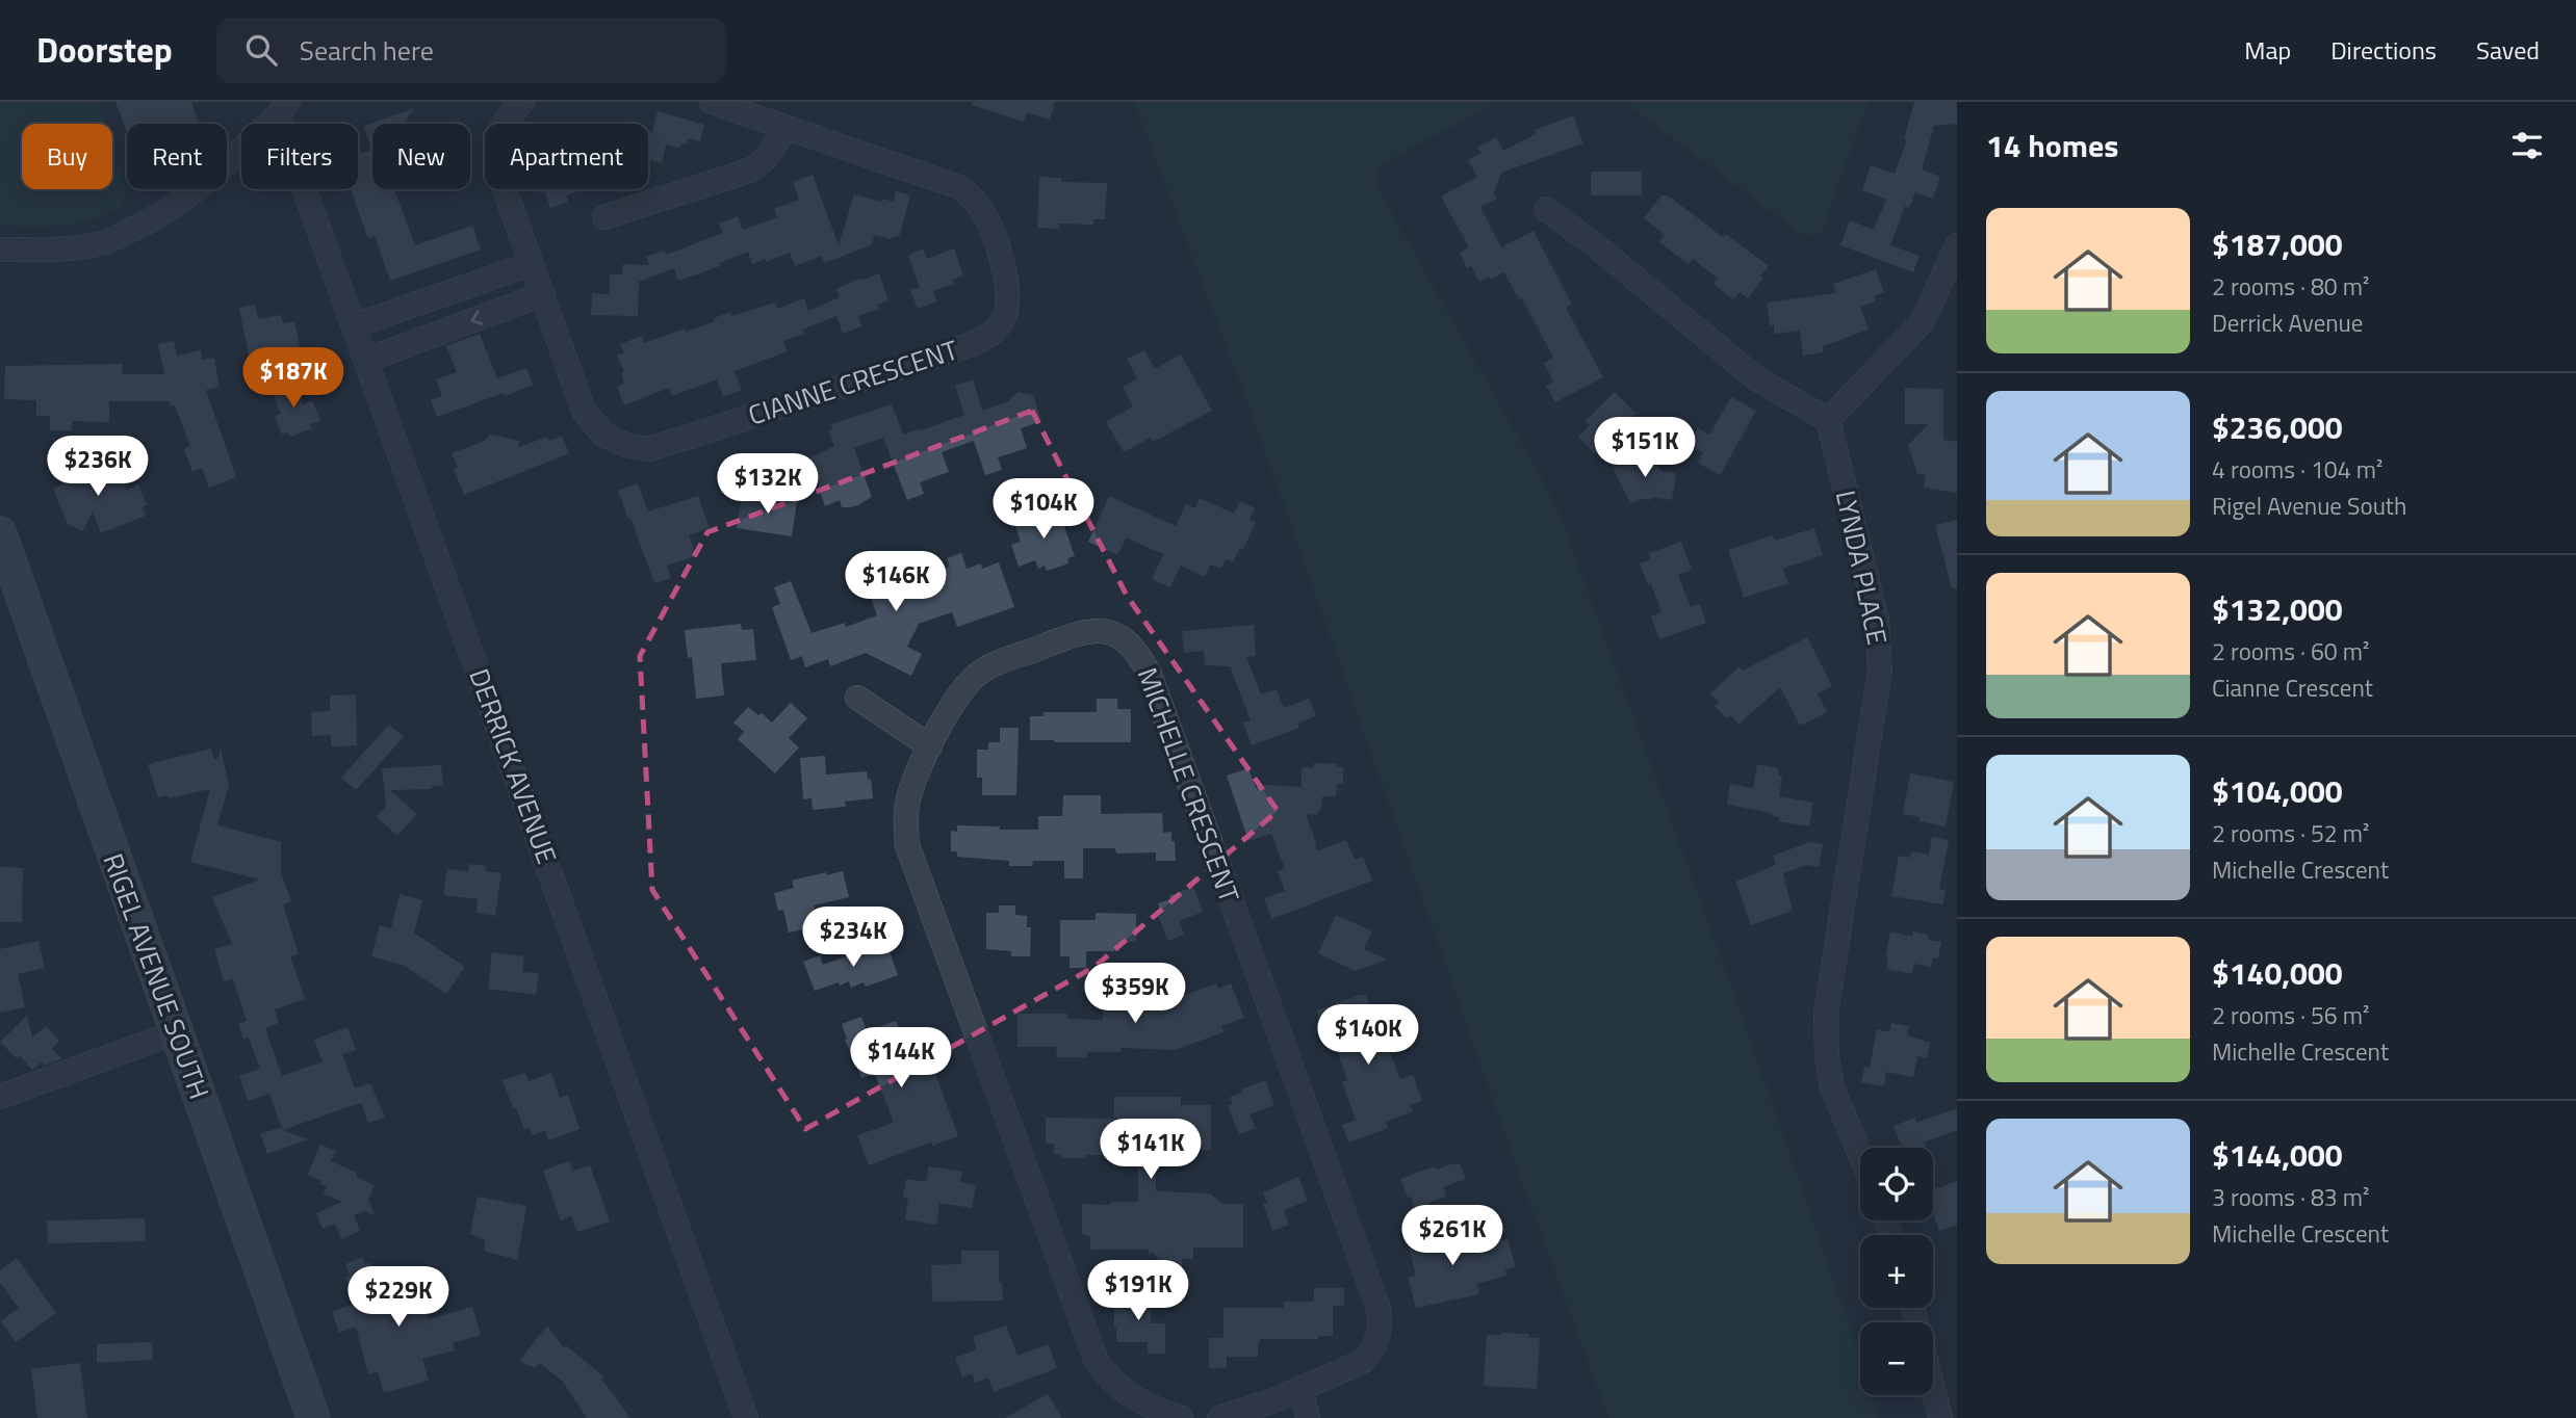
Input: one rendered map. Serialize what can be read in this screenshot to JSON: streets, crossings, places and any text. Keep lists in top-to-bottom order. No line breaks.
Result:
{"streets":{"main road":["RIGEL AVENUE SOUTH"],"street":["CIANNE CRESCENT","LYNDA PLACE","DERRICK AVENUE","MICHELLE CRESCENT"]},"page":{"header":"Doorstep","search":"Search here","nav":["Map","Directions","Saved"],"heading":"14 homes","chip":["Buy","Rent","Filters","New","Apartment"],"list":[{"name":"$187,000","note":"2 rooms · 80 m² · Derrick Avenue"},{"name":"$236,000","note":"4 rooms · 104 m² · Rigel Avenue South"},{"name":"$132,000","note":"2 rooms · 60 m² · Cianne Crescent"},{"name":"$104,000","note":"2 rooms · 52 m² · Michelle Crescent"},{"name":"$140,000","note":"2 rooms · 56 m² · Michelle Crescent"},{"name":"$144,000","note":"3 rooms · 83 m² · Michelle Crescent"}],"price":["$187K","$151K","$236K","$132K","$104K","$146K","$234K","$359K","$140K","$144K","$141K","$261K","$191K","$229K"],"map_buttons":["+","−"]}}
